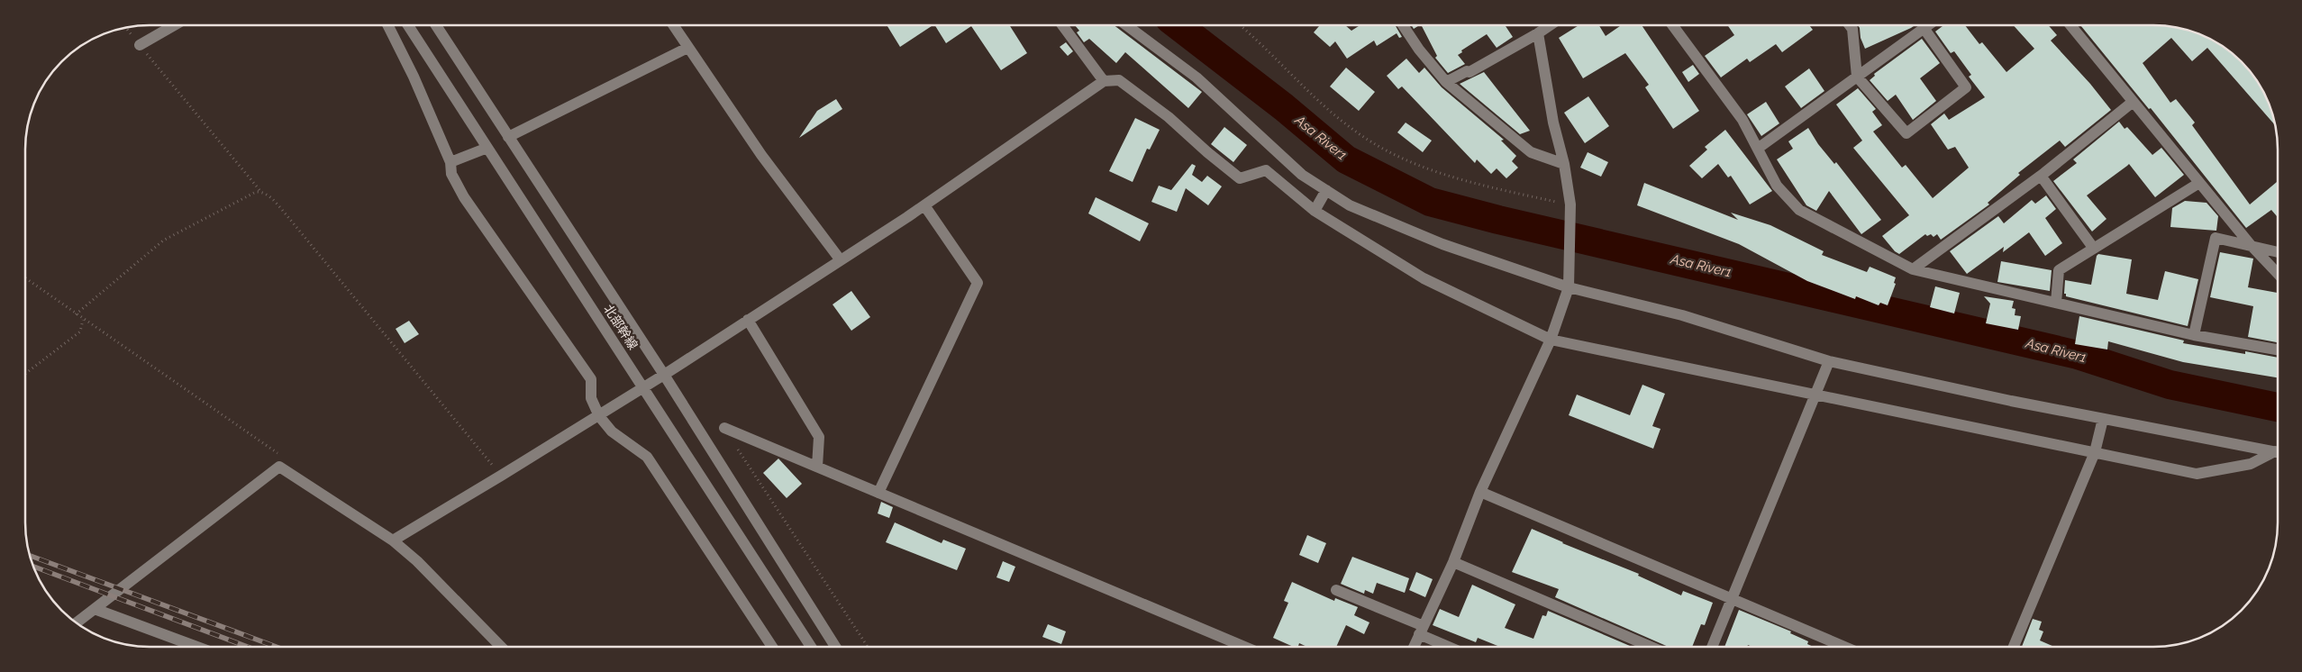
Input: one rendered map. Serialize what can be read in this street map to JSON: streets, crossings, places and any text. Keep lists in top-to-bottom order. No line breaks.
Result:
{"streets":{"street":["北部幹線"]},"water":["Asa River1"]}
